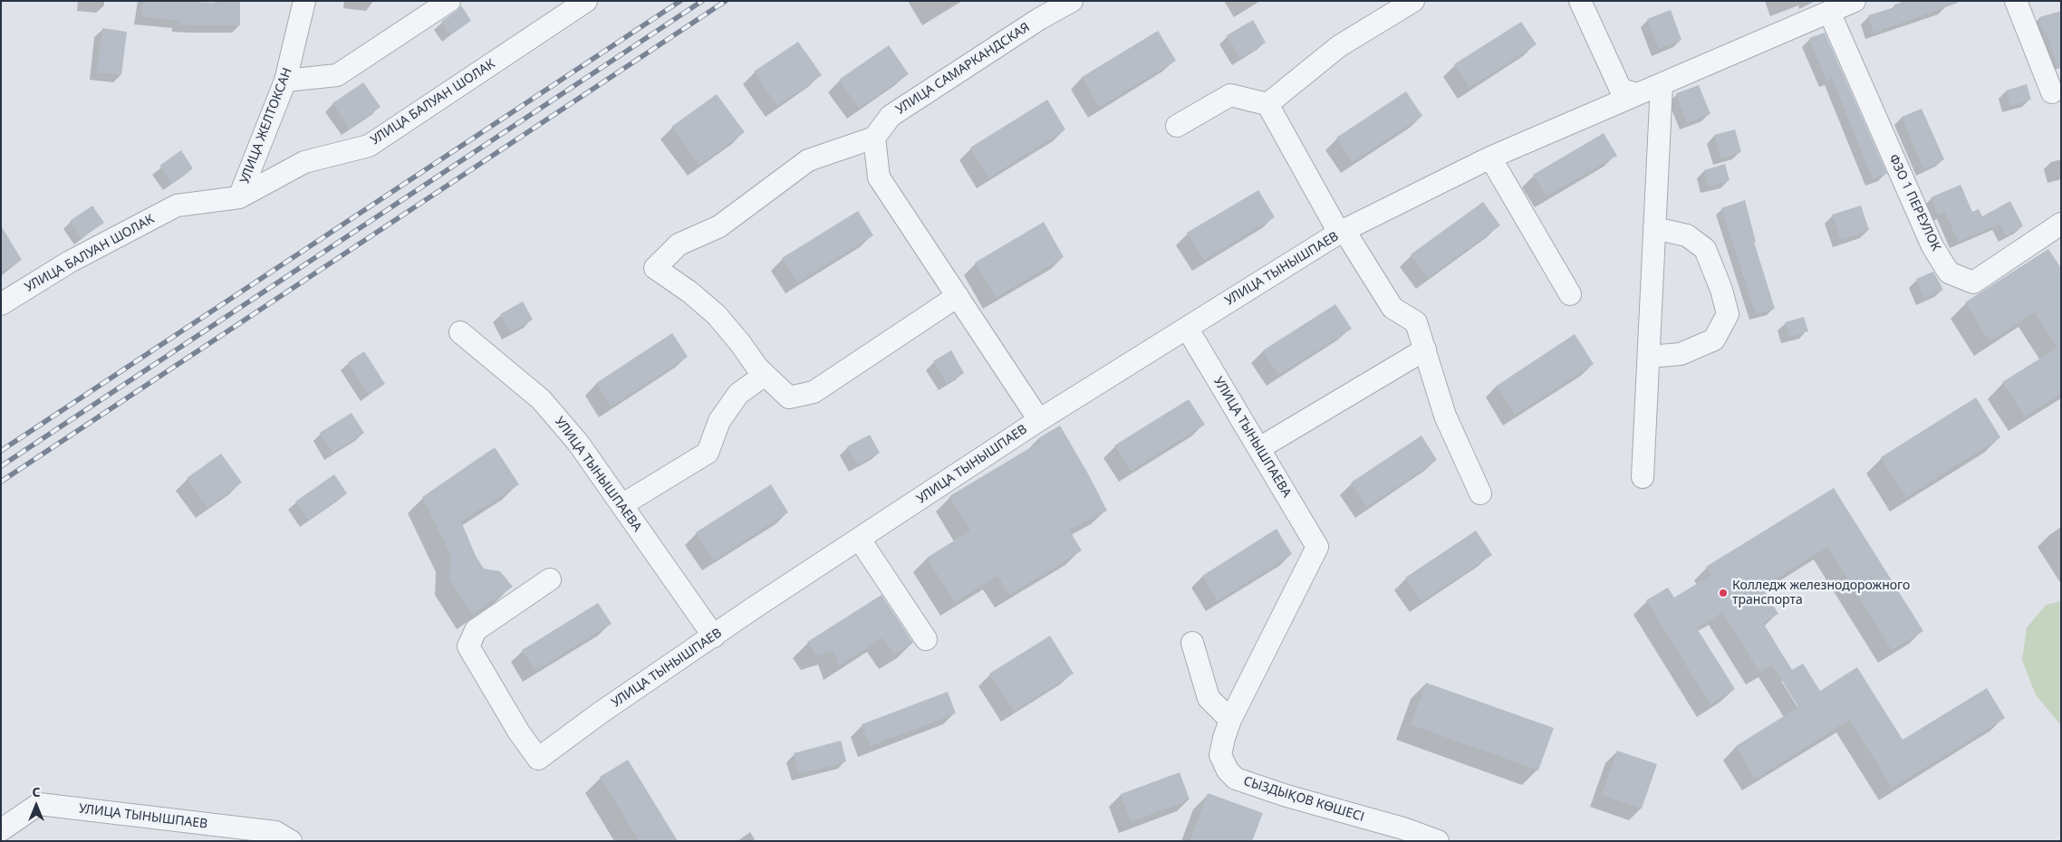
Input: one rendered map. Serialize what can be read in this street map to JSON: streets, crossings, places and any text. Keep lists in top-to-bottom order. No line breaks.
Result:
{"streets":{"street":["УЛИЦА САМАРКАНДСКАЯ","УЛИЦА БАЛУАН ШОЛАК","УЛИЦА ЖЕЛТОКСАН","ФЗО 1 ПЕРЕУЛОК","УЛИЦА ТЫНЫШПАЕВ","УЛИЦА ТЫНЫШПАЕВА","СЫЗДЫҚОВ КӨШЕСІ"]},"crossings":[["УЛИЦА БАЛУАН ШОЛАК","УЛИЦА ЖЕЛТОКСАН"],["УЛИЦА ТЫНЫШПАЕВ","УЛИЦА ТЫНЫШПАЕВА"],["УЛИЦА ТЫНЫШПАЕВА","СЫЗДЫҚОВ КӨШЕСІ"]],"places":["Колледж железнодорожного транспорта"],"north":"top"}
